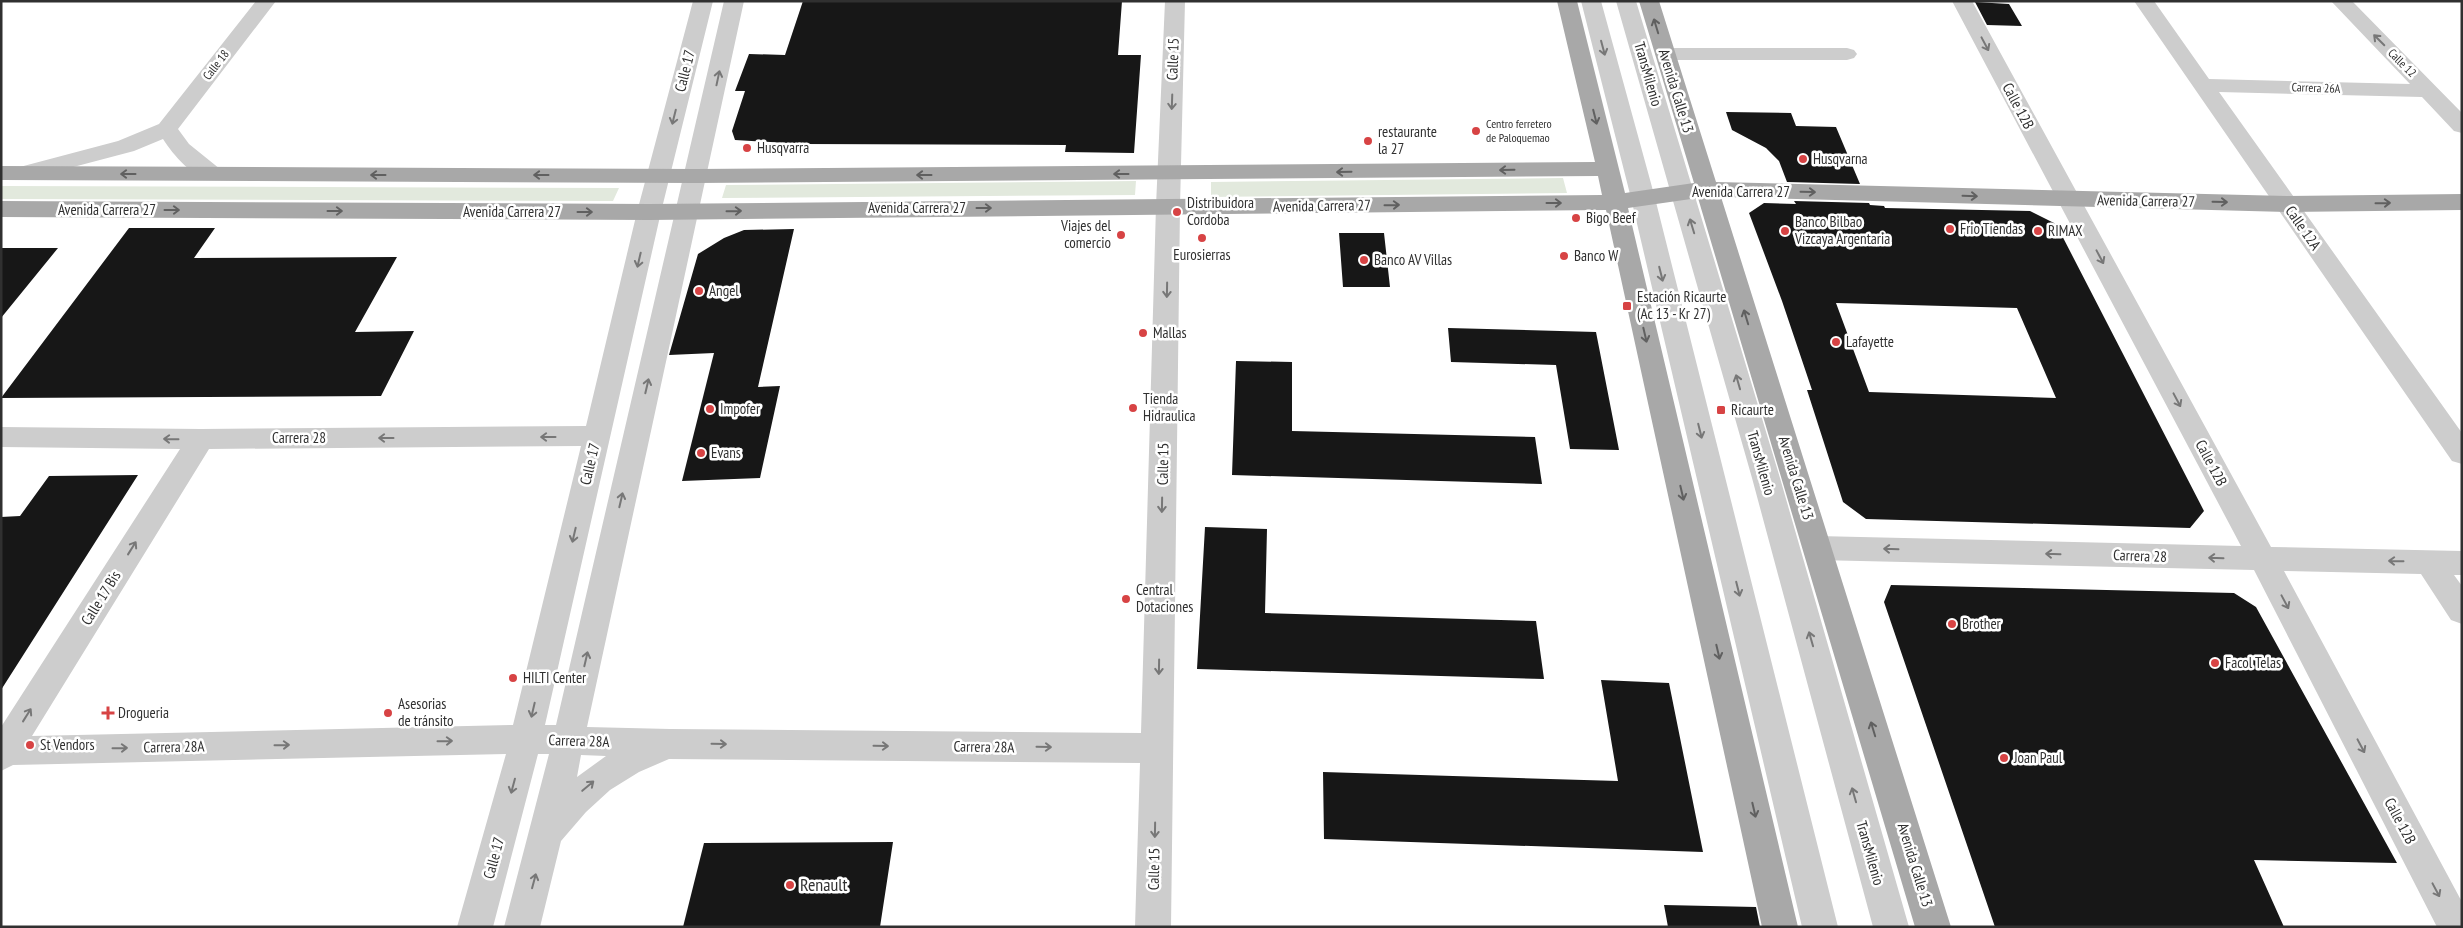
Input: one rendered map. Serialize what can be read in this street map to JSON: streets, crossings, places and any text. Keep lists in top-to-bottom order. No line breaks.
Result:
{"streets":{"main road":["Avenida Calle 13","Avenida Carrera 27"],"street":["Calle 15","Calle 12","Calle 18","Calle 17","TransMilenio","Carrera 26A","Calle 12B","Calle 12A","Carrera 28","Calle 17 Bis","Carrera 28A"]},"crossings":[["Calle 15","Avenida Carrera 27"],["Calle 15","Carrera 28A"],["Calle 12","Carrera 26A"],["Calle 17","Avenida Carrera 27"],["Calle 17","Carrera 28"],["Calle 17","Carrera 28A"],["TransMilenio","Avenida Calle 13"],["TransMilenio","Avenida Carrera 27"],["Carrera 26A","Calle 12A"],["Avenida Calle 13","Avenida Carrera 27"],["Avenida Calle 13","Carrera 28"],["Calle 12B","Avenida Carrera 27"],["Calle 12B","Carrera 28"],["Avenida Carrera 27","Calle 12A"],["Carrera 28","Calle 17 Bis"],["Calle 17 Bis","Carrera 28A"]],"one_way":["Calle 15","Calle 12","Calle 12B","Carrera 28","Calle 17 Bis","Carrera 28A"],"places":{"other":["Centro ferretero de Paloquemao","restaurante la 27","Husqvarra","Husqvarna","Distribuidora Cordoba","Bigo Beef","Frio Tiendas","Banco Bilbao Vizcaya Argentaria","RIMAX","Viajes del comercio","Eurosierras","Banco W","Banco AV Villas","Angel","Mallas","Lafayette","Tienda Hidraulica","Impofer","Evans","Central Dotaciones","Brother","Facol Telas","HILTI Center","Asesorias de tránsito","St Vendors","Joan Paul","Renault"],"transit":["Estación Ricaurte (Ac 13 - Kr 27)","Ricaurte"],"health":["Drogueria"]}}
